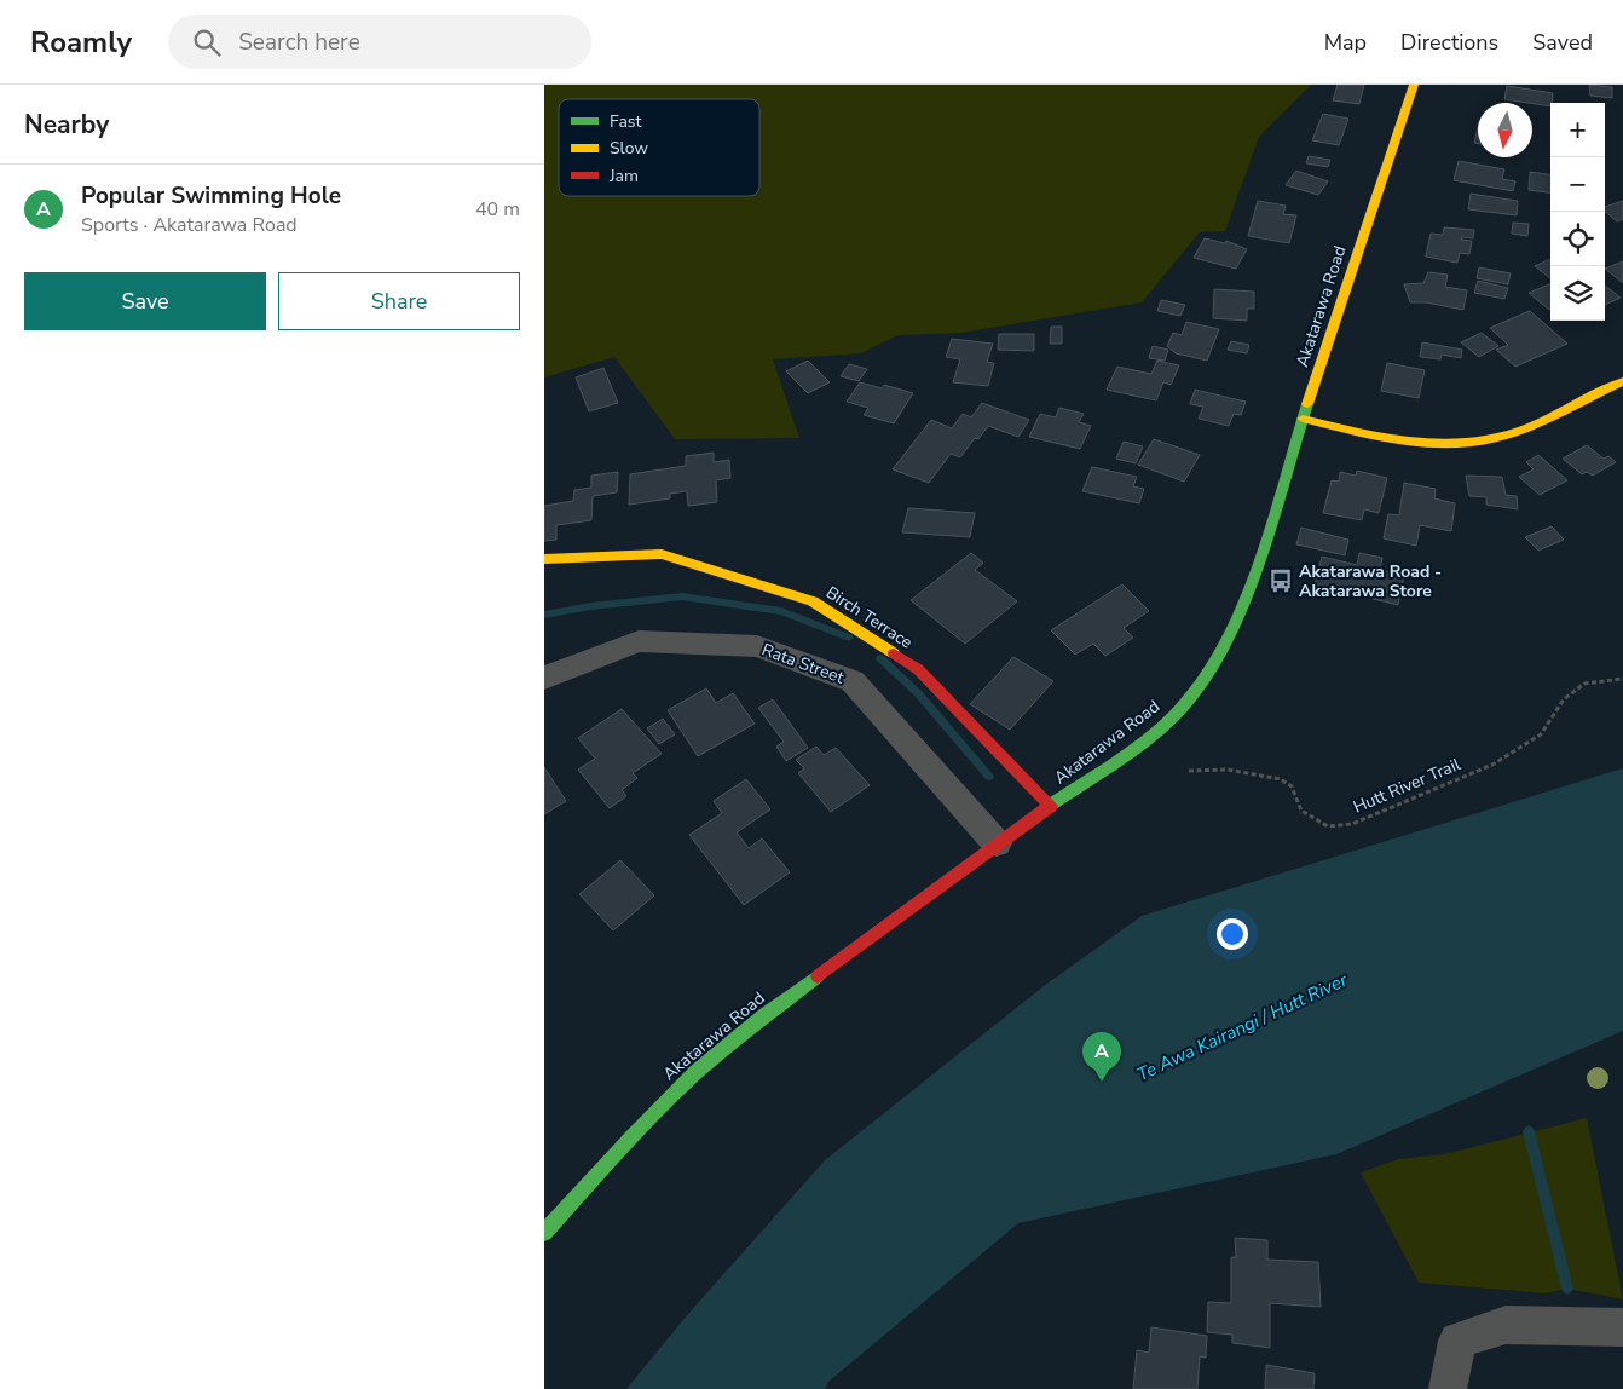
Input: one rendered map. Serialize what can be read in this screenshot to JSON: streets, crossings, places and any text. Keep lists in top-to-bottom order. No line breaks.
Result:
{"streets":{"street":["Akatarawa Road","Birch Terrace","Rata Street"],"path":["Hutt River Trail"]},"crossings":[["Akatarawa Road","Birch Terrace"],["Akatarawa Road","Rata Street"]],"water":["Te Awa Kairangi / Hutt River"],"places":{"bus stop":["Akatarawa Road - Akatarawa Store"]},"legend":["Fast","Slow","Jam"],"north":"bottom","page":{"header":"Roamly","search":"Search here","nav":["Map","Directions","Saved"],"heading":"Nearby","map_buttons":["+","−"],"list":[{"mark":"A","name":"Popular Swimming Hole","note":"Sports · Akatarawa Road","value":"40 m"}],"buttons":["Save","Share"],"pins":"A"}}
